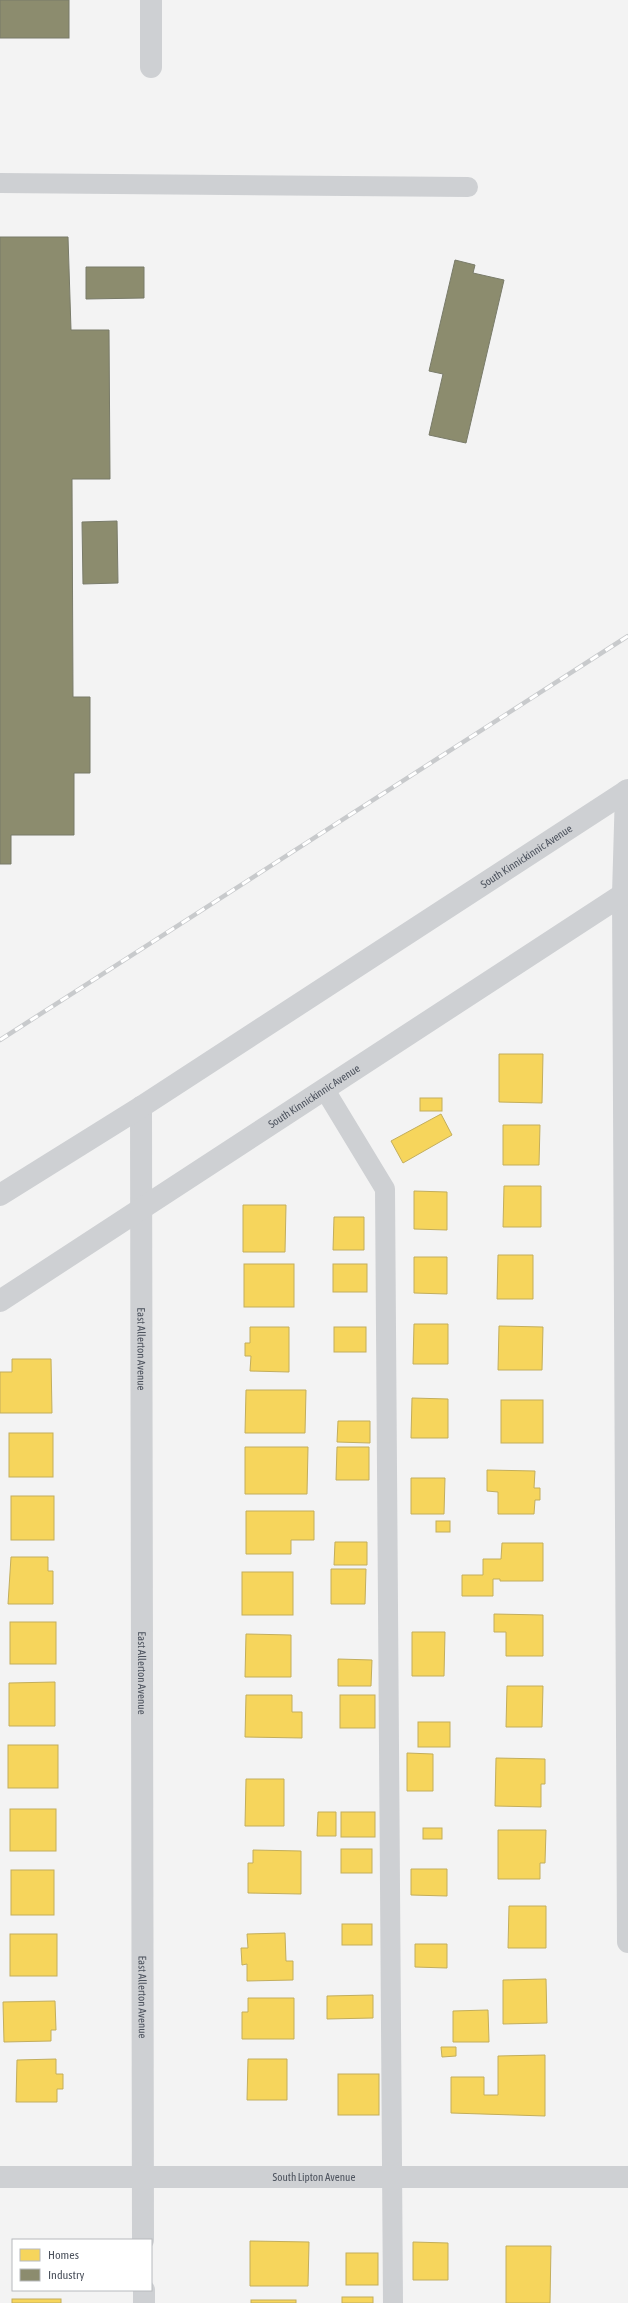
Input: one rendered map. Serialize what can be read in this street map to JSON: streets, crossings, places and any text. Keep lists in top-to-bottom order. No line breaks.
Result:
{"streets":{"street":["South Kinnickinnic Avenue","East Allerton Avenue","South Lipton Avenue"]},"crossings":[["South Kinnickinnic Avenue","East Allerton Avenue"],["East Allerton Avenue","South Lipton Avenue"]],"legend":["Homes","Industry"]}
